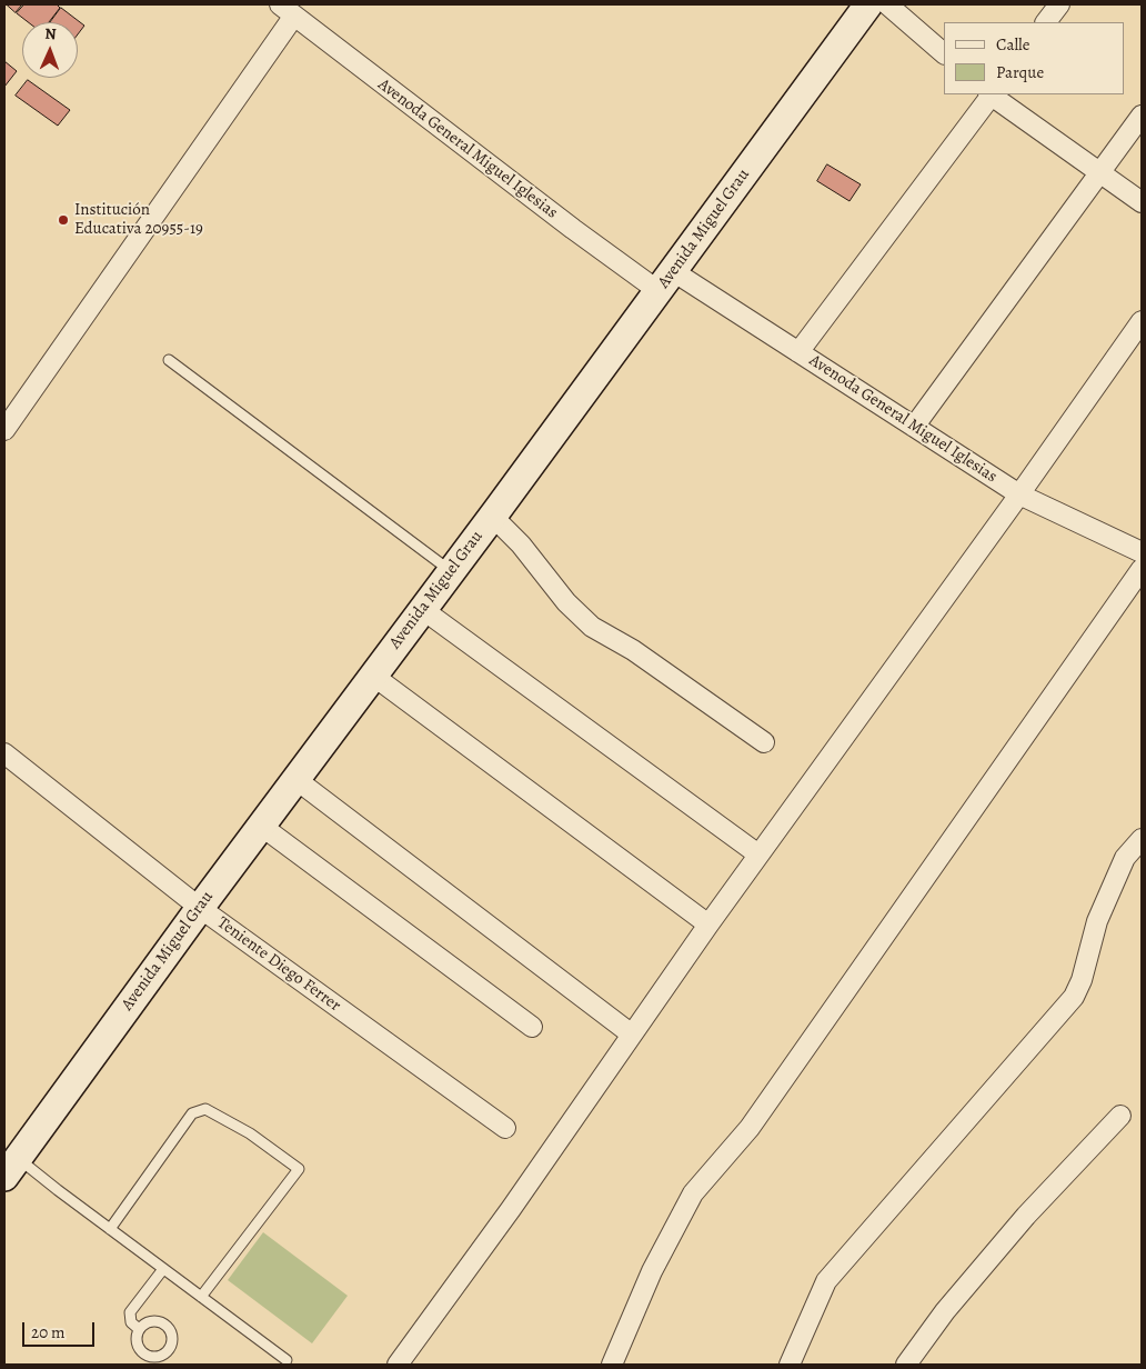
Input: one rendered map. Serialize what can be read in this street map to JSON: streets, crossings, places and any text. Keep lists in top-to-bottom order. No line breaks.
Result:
{"streets":{"street":["Avenoda General Miguel Iglesias","Avenida Miguel Grau","Teniente Diego Ferrer"]},"crossings":[["Avenoda General Miguel Iglesias","Avenida Miguel Grau"],["Avenida Miguel Grau","Teniente Diego Ferrer"]],"places":["Institución Educativa 20955-19"],"legend":["Calle","Parque"],"scale_bar":"20 m","north":"top"}
